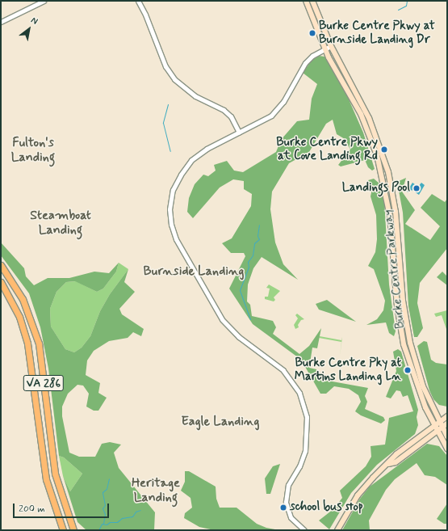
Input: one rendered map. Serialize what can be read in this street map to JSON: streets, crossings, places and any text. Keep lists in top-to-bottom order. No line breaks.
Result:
{"streets":{"highway":["VA 286"],"main road":["Burke Centre Parkway"]},"districts":["Fulton's Landing","Steamboat Landing","Burnside Landing","Eagle Landing","Heritage Landing"],"places":["Burke Centre Pkwy at Burnside Landing Dr","Burke Centre Pkwy at Cove Landing Rd","Landings Pool","Burke Centre Pky at Martins Landing Ln","school bus stop"],"scale_bar":"200 m","north":"top right"}
